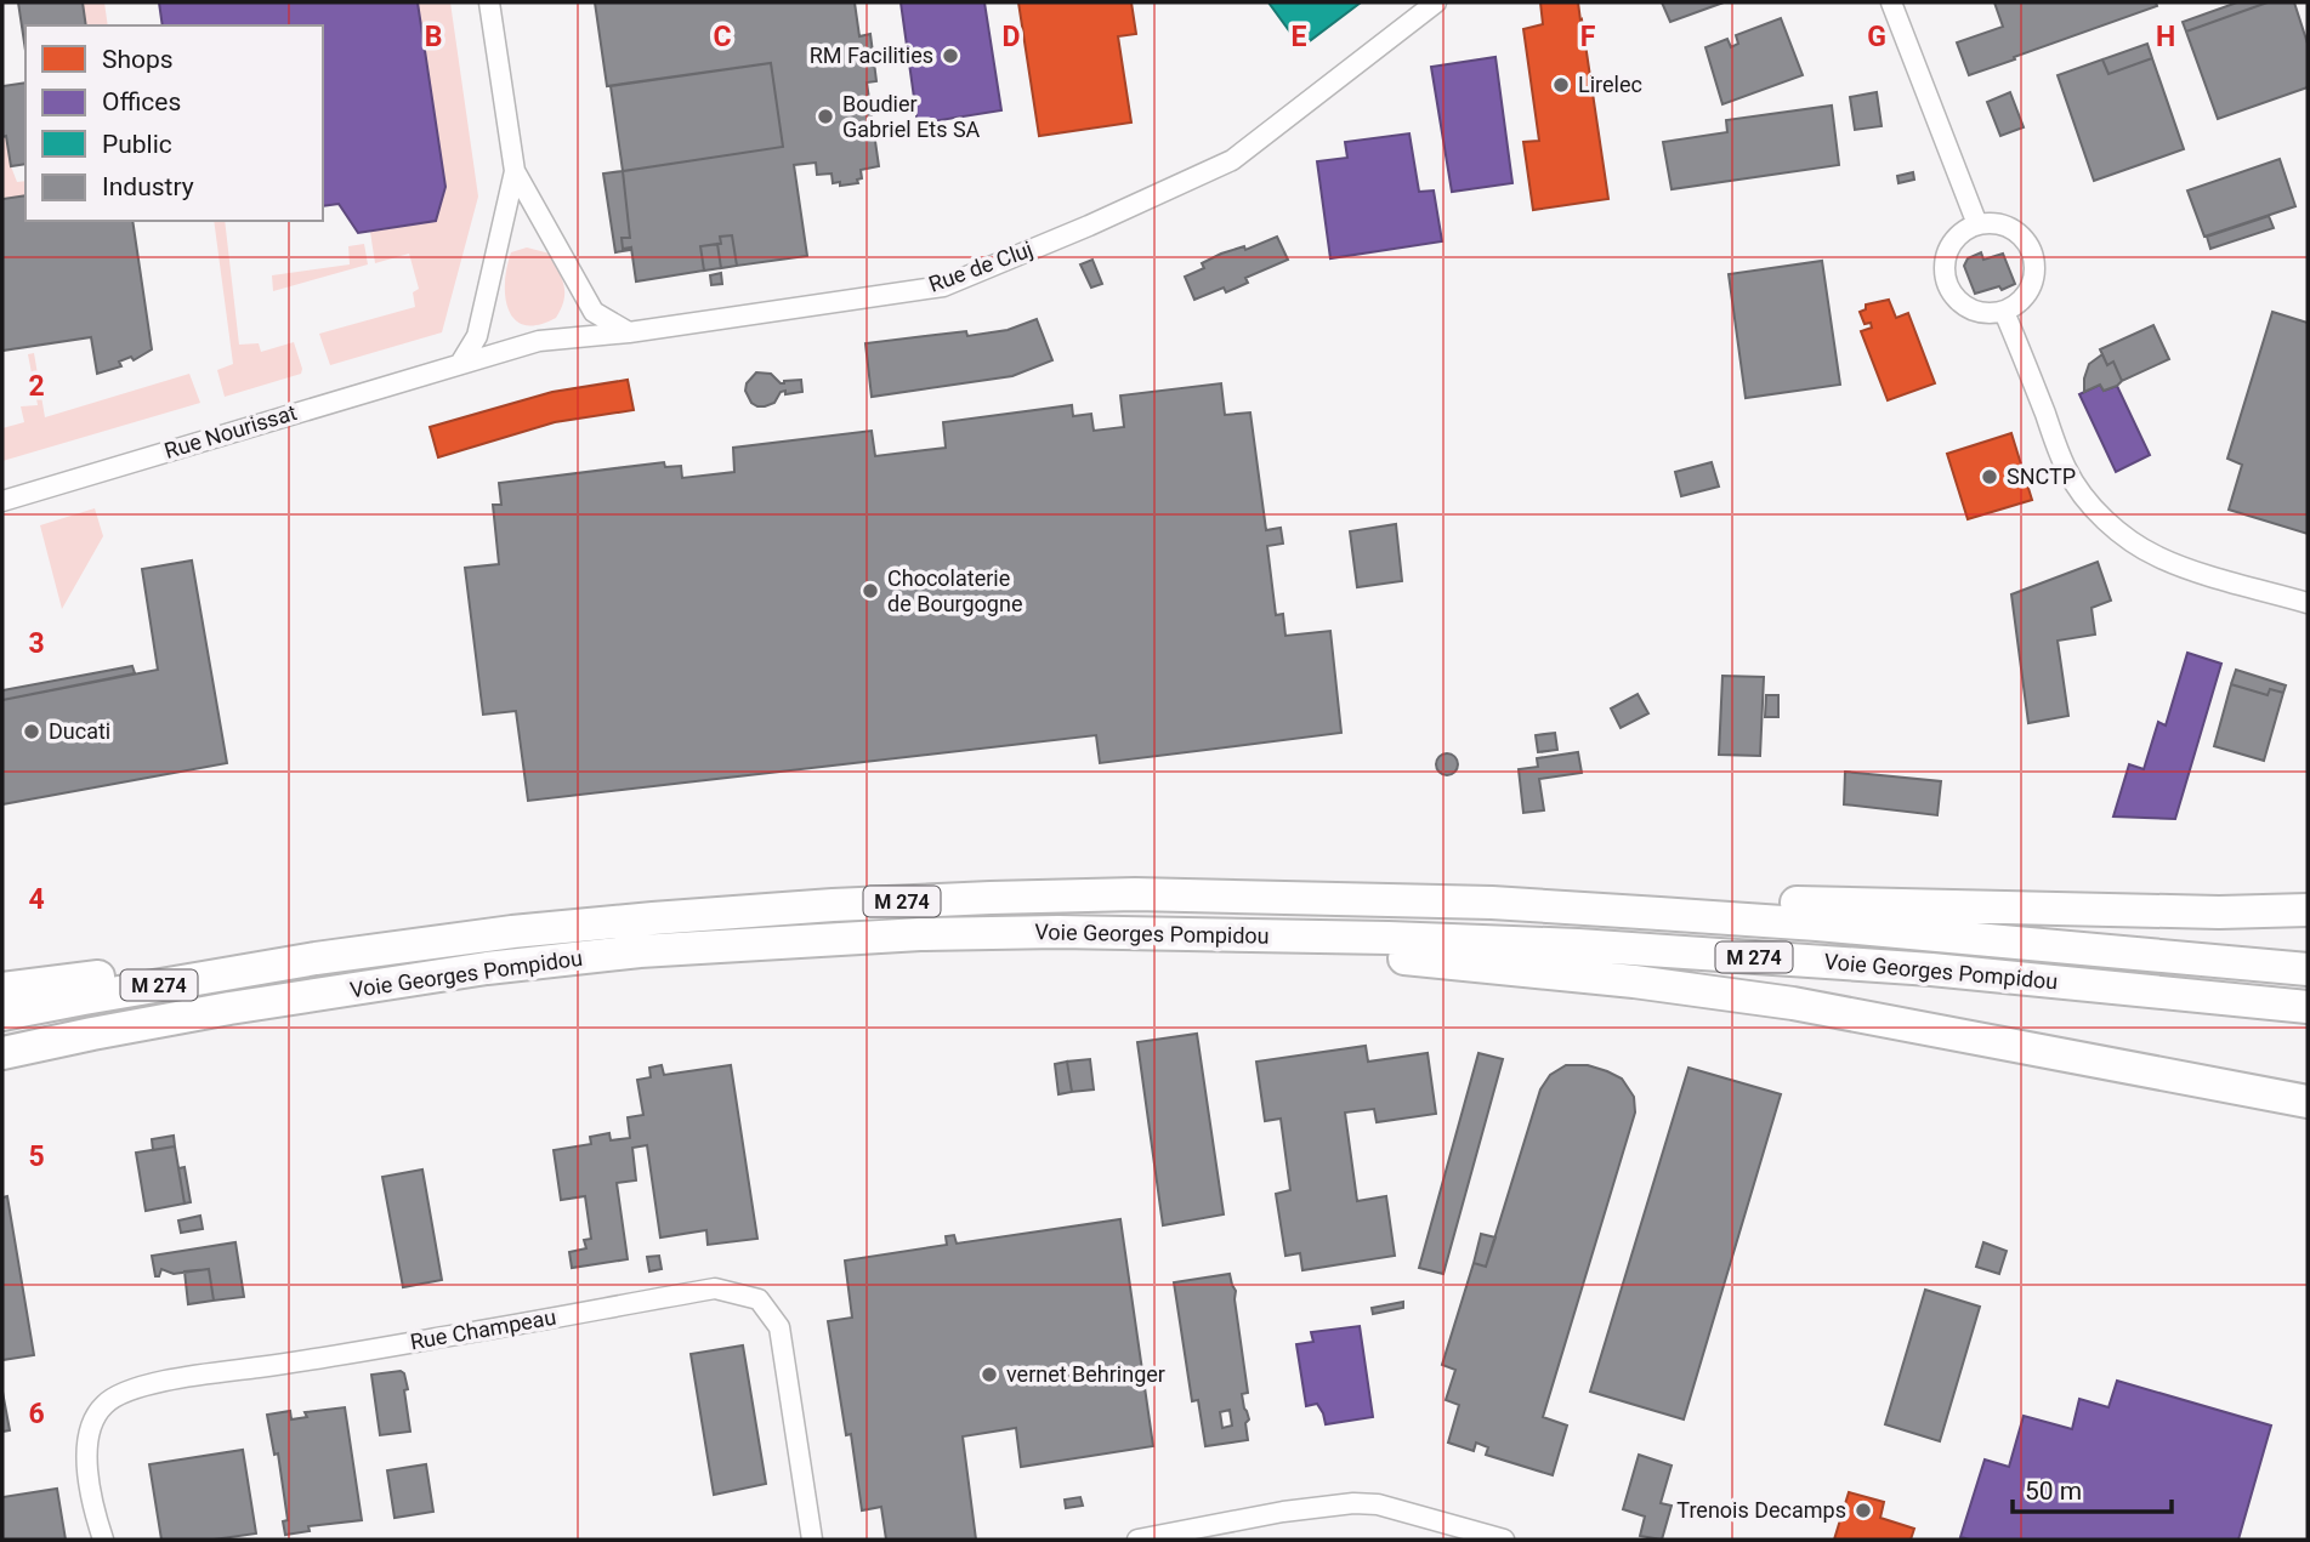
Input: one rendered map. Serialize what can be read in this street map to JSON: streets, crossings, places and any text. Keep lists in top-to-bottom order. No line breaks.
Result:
{"streets":{"highway":["M 274","Voie Georges Pompidou"],"street":["Rue de Cluj","Rue Nourissat","Rue Champeau"]},"crossings":[["Rue de Cluj","Rue Nourissat"]],"places":["RM Facilities","Lirelec","Boudier Gabriel Ets SA","SNCTP","Chocolaterie de Bourgogne","Ducati","vernet Behringer","Trenois Decamps"],"legend":["Shops","Offices","Public","Industry"],"scale_bar":"50 m","grid":{"columns":["B","C","D","E","F","G","H"],"rows":["2","3","4","5","6"]}}
